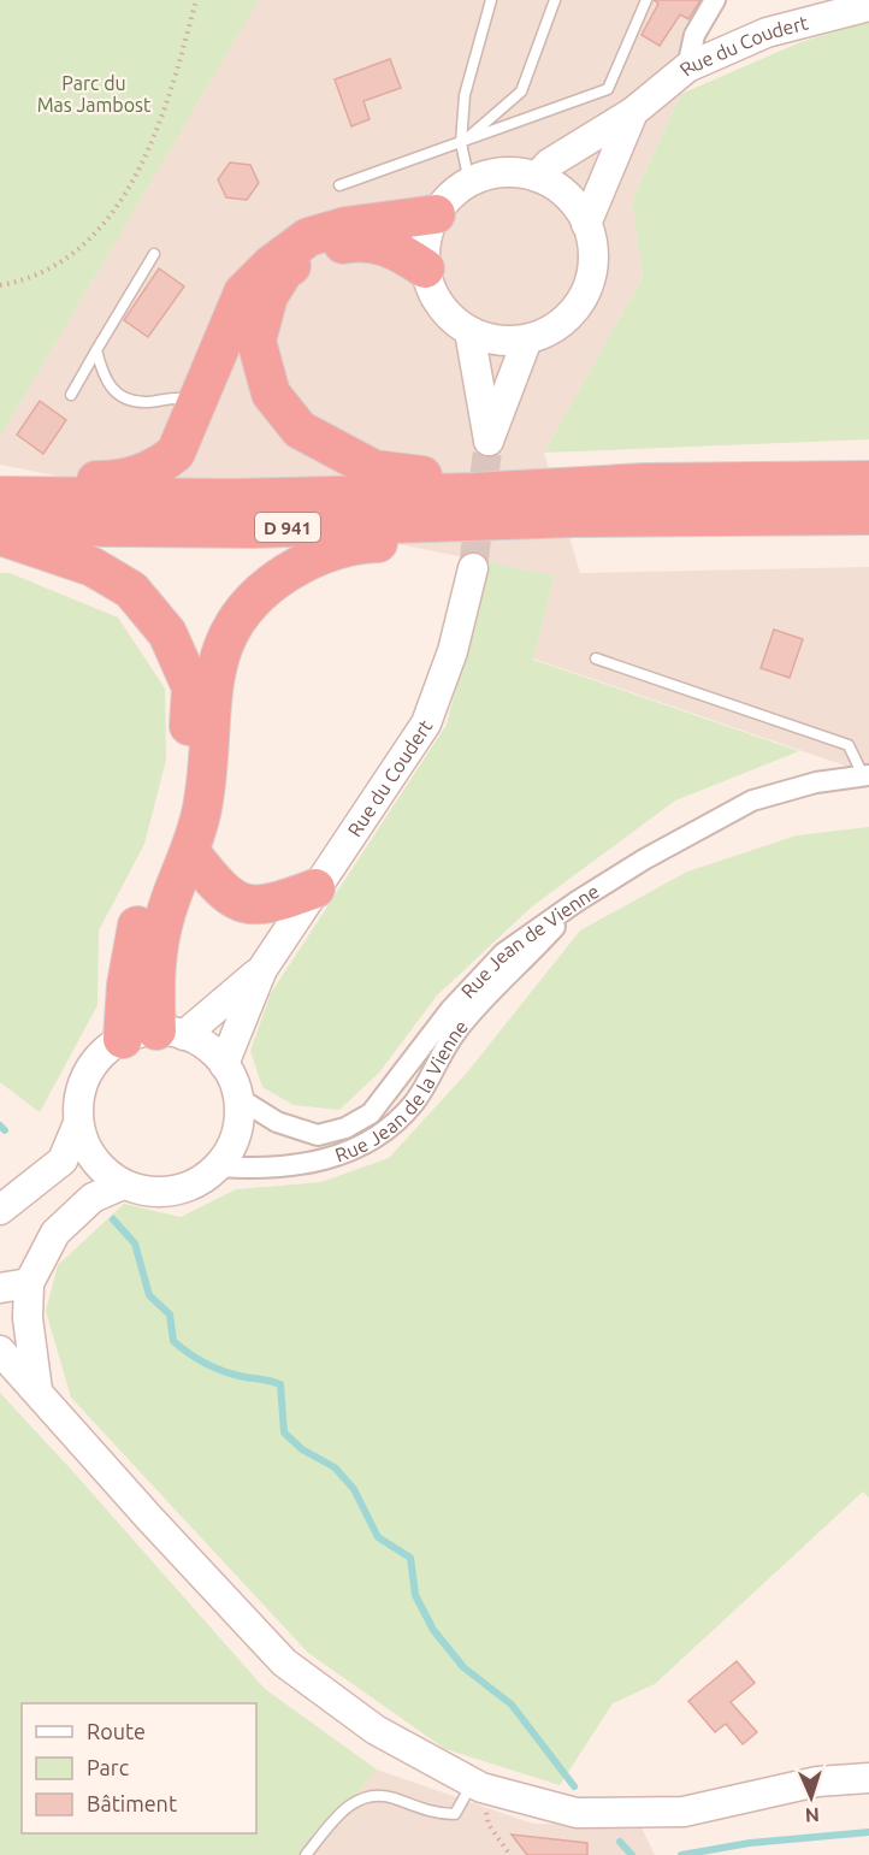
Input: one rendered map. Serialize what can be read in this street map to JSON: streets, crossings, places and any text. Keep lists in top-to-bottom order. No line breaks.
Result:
{"streets":{"highway":["D 941"],"street":["Rue du Coudert","Rue Jean de Vienne","Rue Jean de la Vienne"]},"crossings":[["Rue du Coudert","Rue Jean de Vienne"],["Rue du Coudert","Rue Jean de la Vienne"],["Rue Jean de Vienne","Rue Jean de la Vienne"]],"parks":["Parc du Mas Jambost"],"legend":["Route","Parc","Bâtiment"],"north":"bottom"}
